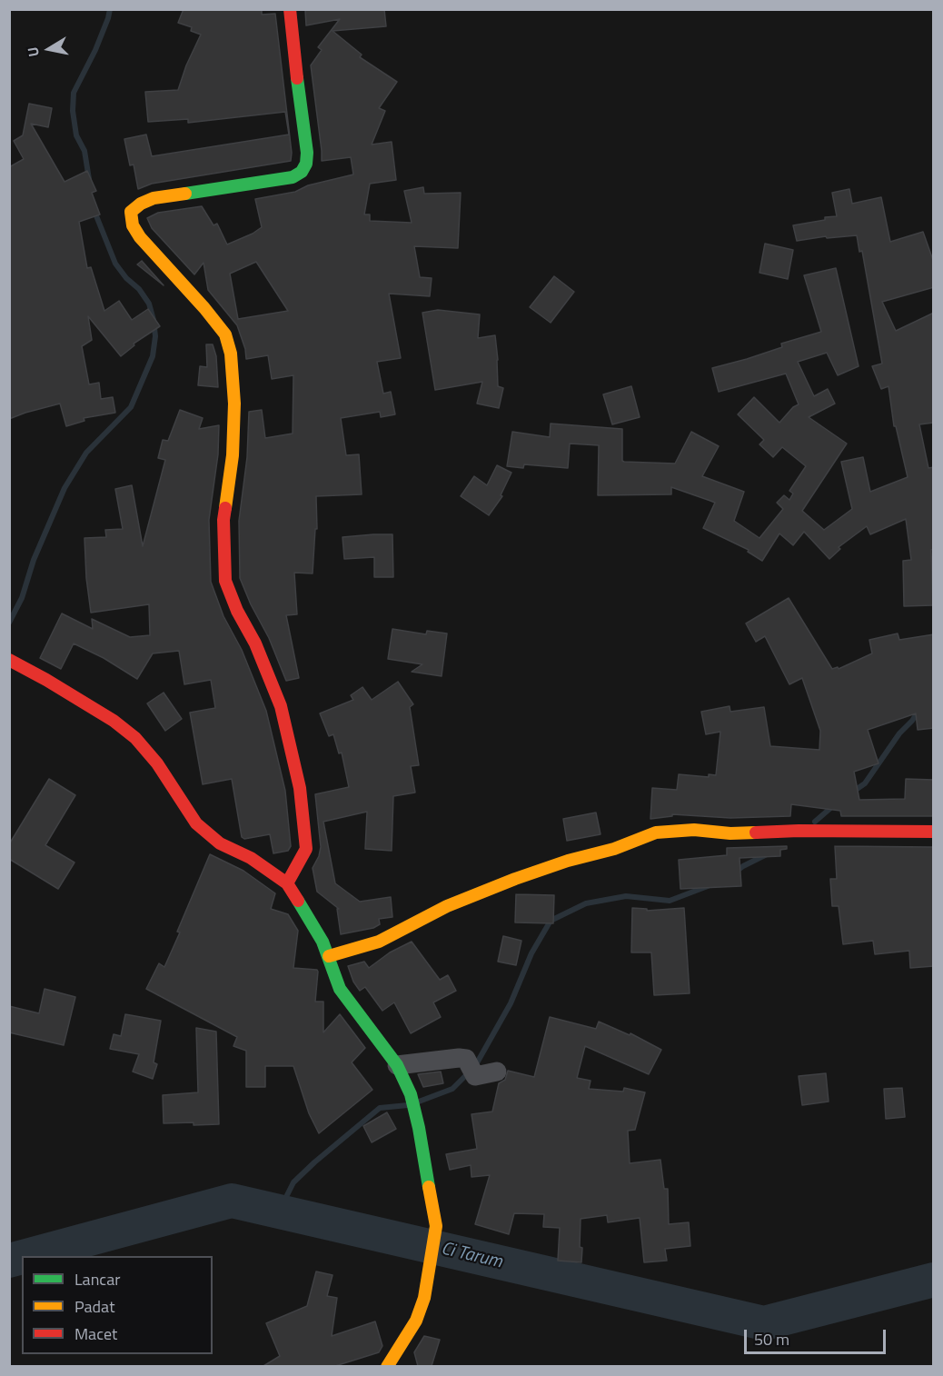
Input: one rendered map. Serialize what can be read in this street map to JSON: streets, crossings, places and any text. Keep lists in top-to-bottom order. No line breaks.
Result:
{"water":["Ci Tarum"],"legend":["Lancar","Padat","Macet"],"scale_bar":"50 m","north":"left"}
